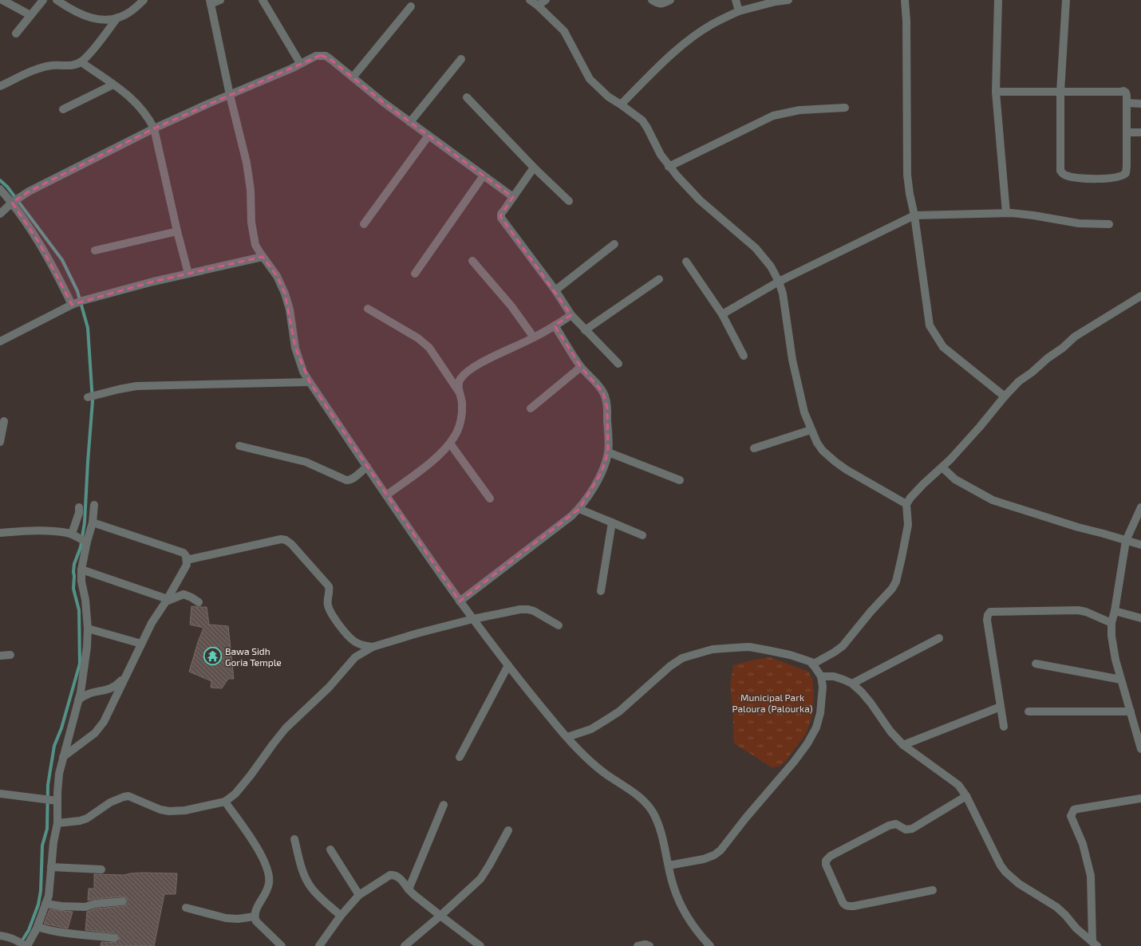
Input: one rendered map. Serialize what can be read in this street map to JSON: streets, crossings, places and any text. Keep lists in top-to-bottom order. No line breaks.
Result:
{"parks":["Municipal Park Paloura (Palourka)"],"places":{"temple":["Bawa Sidh Goria Temple"]}}
